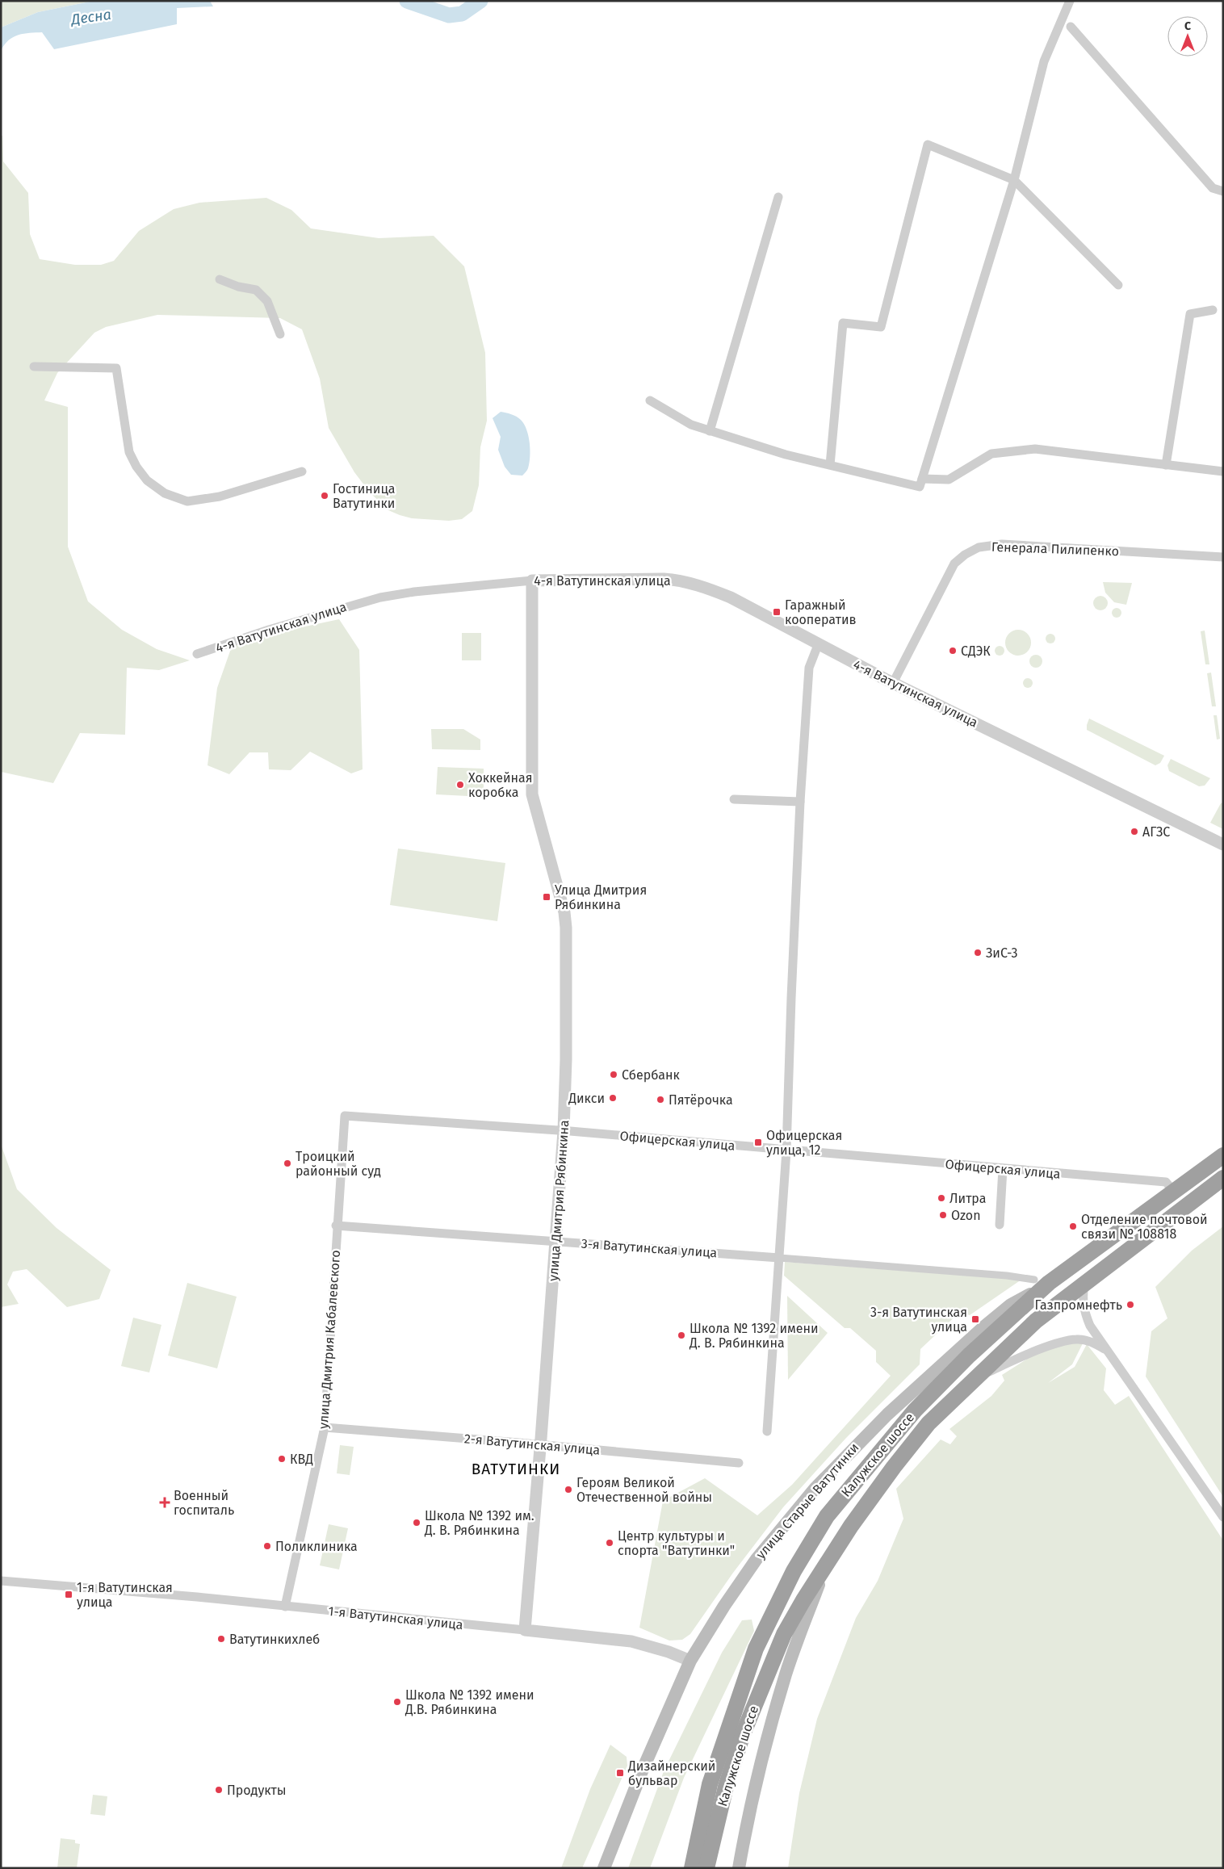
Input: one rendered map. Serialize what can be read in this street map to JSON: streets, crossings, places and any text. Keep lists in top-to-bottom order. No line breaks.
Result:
{"streets":{"highway":["Калужское шоссе"],"main road":["улица Старые Ватутинки"],"street":["Генерала Пилипенко","4-я Ватутинская улица","Офицерская улица","улица Дмитрия Рябинкина","3-я Ватутинская улица","улица Дмитрия Кабалевского","2-я Ватутинская улица","1-я Ватутинская улица"]},"crossings":[["Генерала Пилипенко","4-я Ватутинская улица"],["4-я Ватутинская улица","улица Дмитрия Рябинкина"],["Офицерская улица","улица Дмитрия Рябинкина"],["Офицерская улица","улица Дмитрия Кабалевского"],["Офицерская улица","Калужское шоссе"],["улица Дмитрия Рябинкина","3-я Ватутинская улица"],["улица Дмитрия Рябинкина","2-я Ватутинская улица"],["улица Дмитрия Рябинкина","1-я Ватутинская улица"],["3-я Ватутинская улица","улица Дмитрия Кабалевского"],["3-я Ватутинская улица","Калужское шоссе"],["3-я Ватутинская улица","улица Старые Ватутинки"],["улица Дмитрия Кабалевского","2-я Ватутинская улица"],["улица Дмитрия Кабалевского","1-я Ватутинская улица"],["Калужское шоссе","улица Старые Ватутинки"],["улица Старые Ватутинки","1-я Ватутинская улица"]],"districts":["ВАТУТИНКИ"],"water":["Десна"],"places":{"other":["Гостиница Ватутинки","СДЭК","Хоккейная коробка","АГЗС","ЗиС-3","Сбербанк","Дикси","Пятёрочка","Троицкий районный суд","Литра","Ozon","Отделение почтовой связи № 108818","Газпромнефть","Школа № 1392 имени Д. В. Рябинкина","КВД","Героям Великой Отечественной войны","Школа № 1392 им. Д. В. Рябинкина","Центр культуры и спорта \"Ватутинки\"","Поликлиника","Ватутинкихлеб","Школа № 1392 имени Д.В. Рябинкина","Продукты"],"transit":["Гаражный кооператив","Улица Дмитрия Рябинкина","Офицерская улица, 12","3-я Ватутинская улица","1-я Ватутинская улица","Дизайнерский бульвар"],"health":["Военный госпиталь"]},"north":"top"}
